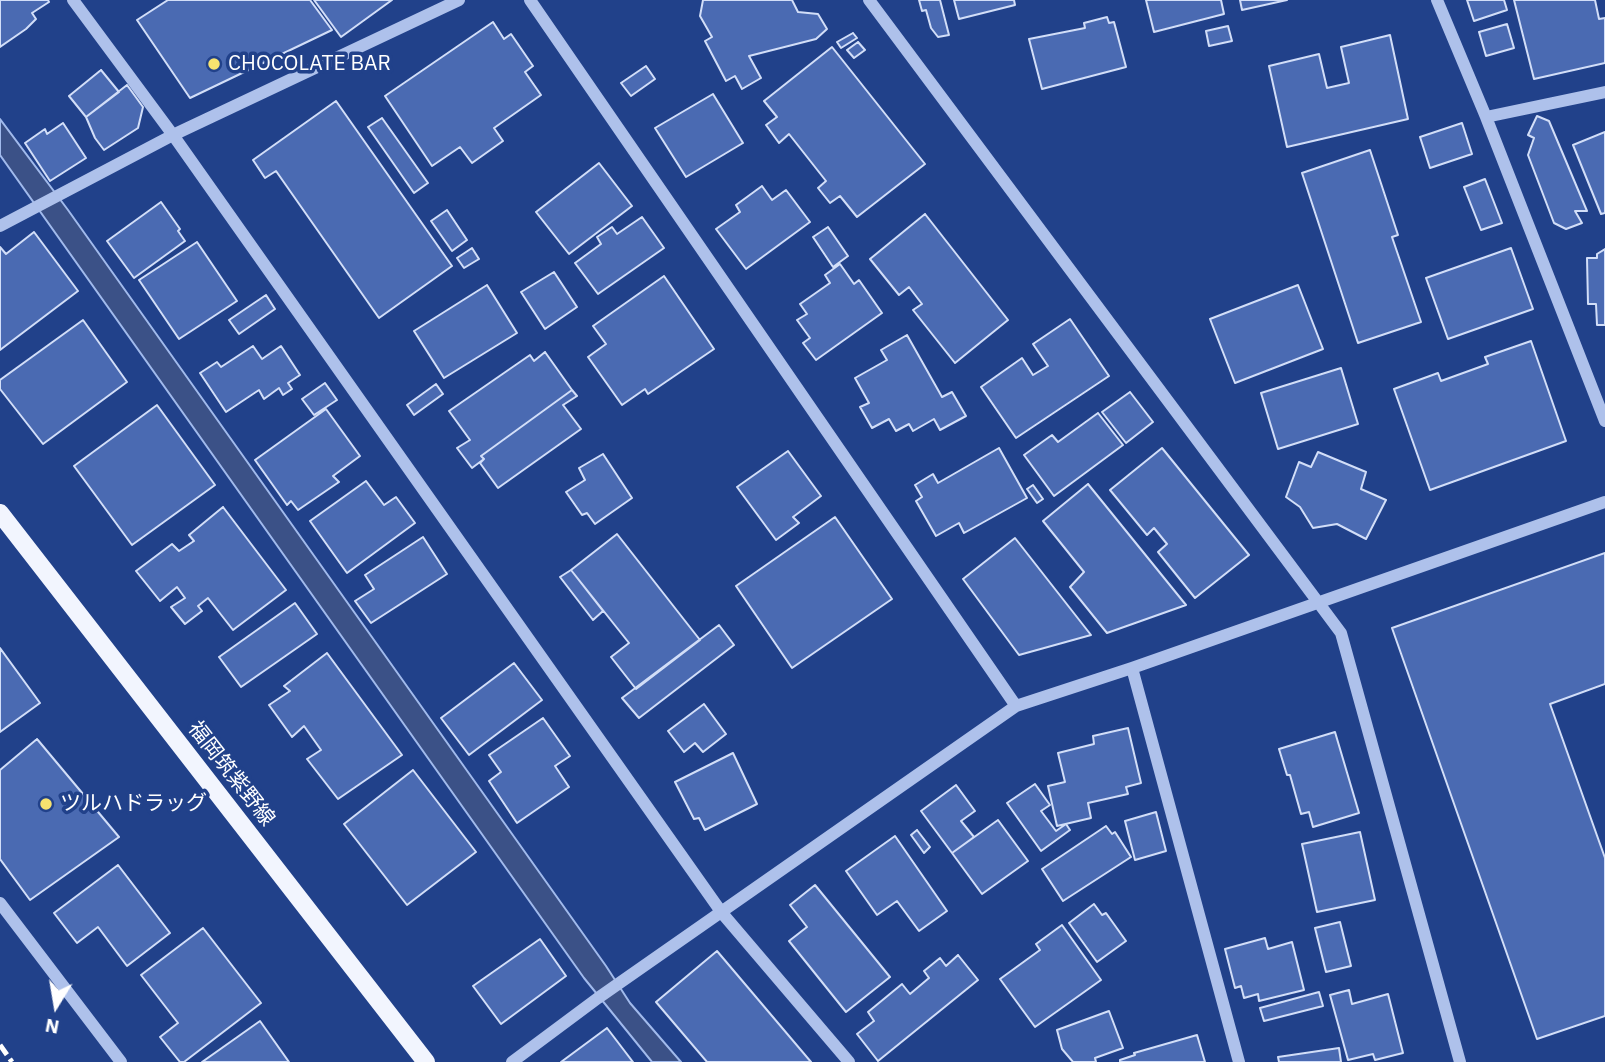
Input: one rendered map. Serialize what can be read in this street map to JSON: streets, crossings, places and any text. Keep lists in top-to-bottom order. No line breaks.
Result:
{"streets":{"main road":["福岡筑紫野線"]},"places":["CHOCOLATE BAR","ツルハドラッグ"],"north":"bottom"}
